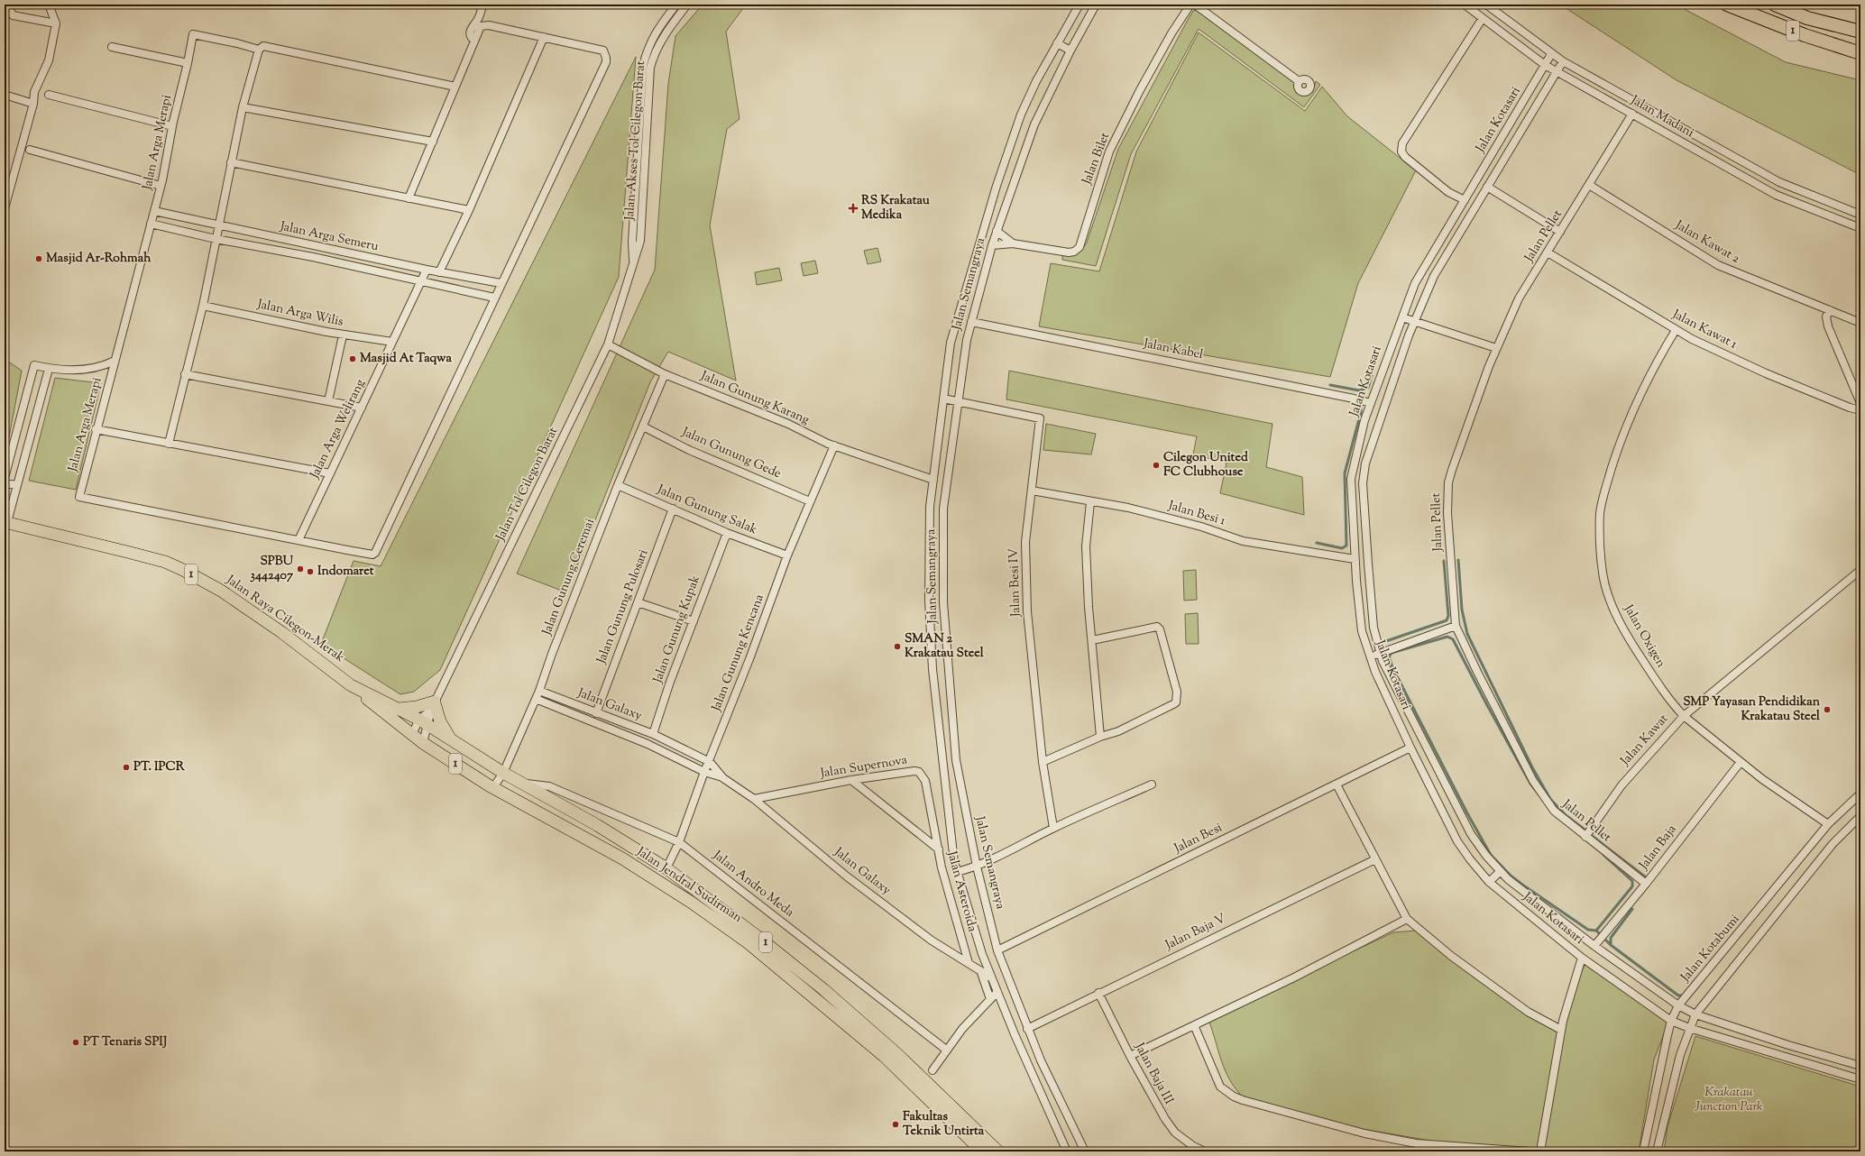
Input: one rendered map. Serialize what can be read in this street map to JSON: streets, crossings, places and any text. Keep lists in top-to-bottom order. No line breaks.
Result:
{"streets":{"highway":["1","Jalan Raya Cilegon-Merak","Jalan Jendral Sudirman"],"street":["Jalan Madani","Jalan Kotasari","Jalan Akses Tol Cilegon Barat","Jalan Arga Merapi","Jalan Bilet","Jalan Pellet","Jalan Arga Semeru","Jalan Kawat 2","Jalan Semangraya","Jalan Arga Wilis","Jalan Kawat 1","Jalan Kabel","Jalan Gunung Karang","Jalan Arga Welirang","Jalan Gunung Gede","Jalan Tol Cilegon Barat","Jalan Gunung Salak","Jalan Besi 1","Jalan Gunung Ceremai","Jalan Besi IV","Jalan Gunung Pulosari","Jalan Gunung Kupak","Jalan Oxigen","Jalan Gunung Kencana","Jalan Galaxy","Jalan Kawat","Jalan Supernova","Jalan Besi","Jalan Baja","Jalan Andro Meda","Jalan Asteroida","Jalan Baja V","Jalan Kotabumi","Jalan Baja III"]},"crossings":[["1","Jalan Gunung Ceremai"],["1","Jalan Raya Cilegon-Merak"],["1","Jalan Gunung Kencana"],["1","Jalan Andro Meda"],["Jalan Madani","Jalan Kotasari"],["Jalan Madani","Jalan Pellet"],["Jalan Kotasari","Jalan Kabel"],["Jalan Kotasari","Jalan Besi 1"],["Jalan Kotasari","Jalan Besi"],["Jalan Kotasari","Jalan Baja"],["Jalan Kotasari","Jalan Kotabumi"],["Jalan Akses Tol Cilegon Barat","Jalan Tol Cilegon Barat"],["Jalan Arga Merapi","Jalan Arga Semeru"],["Jalan Arga Merapi","Jalan Arga Welirang"],["Jalan Bilet","Jalan Semangraya"],["Jalan Pellet","Jalan Kawat 2"],["Jalan Pellet","Jalan Kawat 1"],["Jalan Pellet","Jalan Kawat"],["Jalan Pellet","Jalan Baja"],["Jalan Arga Semeru","Jalan Arga Welirang"],["Jalan Semangraya","Jalan Kabel"],["Jalan Semangraya","Jalan Gunung Karang"],["Jalan Semangraya","Jalan Besi IV"],["Jalan Semangraya","Jalan Galaxy"],["Jalan Semangraya","Jalan Besi"],["Jalan Semangraya","Jalan Baja V"],["Jalan Arga Wilis","Jalan Arga Welirang"],["Jalan Kawat 1","Jalan Oxigen"],["Jalan Gunung Karang","Jalan Tol Cilegon Barat"],["Jalan Gunung Karang","Jalan Gunung Ceremai"],["Jalan Gunung Karang","Jalan Gunung Kencana"],["Jalan Gunung Gede","Jalan Gunung Ceremai"],["Jalan Gunung Gede","Jalan Gunung Kencana"],["Jalan Gunung Salak","Jalan Gunung Ceremai"],["Jalan Gunung Salak","Jalan Gunung Pulosari"],["Jalan Gunung Salak","Jalan Gunung Kupak"],["Jalan Gunung Salak","Jalan Gunung Kencana"],["Jalan Besi 1","Jalan Besi IV"],["Jalan Gunung Ceremai","Jalan Galaxy"],["Jalan Gunung Ceremai","Jalan Jendral Sudirman"],["Jalan Gunung Pulosari","Jalan Galaxy"],["Jalan Raya Cilegon-Merak","Jalan Jendral Sudirman"],["Jalan Gunung Kupak","Jalan Galaxy"],["Jalan Oxigen","Jalan Kawat"],["Jalan Oxigen","Jalan Baja"],["Jalan Oxigen","Jalan Kotabumi"],["Jalan Gunung Kencana","Jalan Galaxy"],["Jalan Gunung Kencana","Jalan Andro Meda"],["Jalan Galaxy","Jalan Supernova"],["Jalan Galaxy","Jalan Asteroida"],["Jalan Supernova","Jalan Asteroida"],["Jalan Baja V","Jalan Baja III"]],"parks":["Krakatau Junction Park"],"places":{"health":["RS Krakatau Medika"],"other":["Masjid Ar-Rohmah","Masjid At Taqwa","Cilegon United FC Clubhouse","SPBU 3442407","Indomaret","SMAN 2 Krakatau Steel","SMP Yayasan Pendidikan Krakatau Steel","PT. IPCR","PT Tenaris SPIJ","Fakultas Teknik Untirta"]}}
